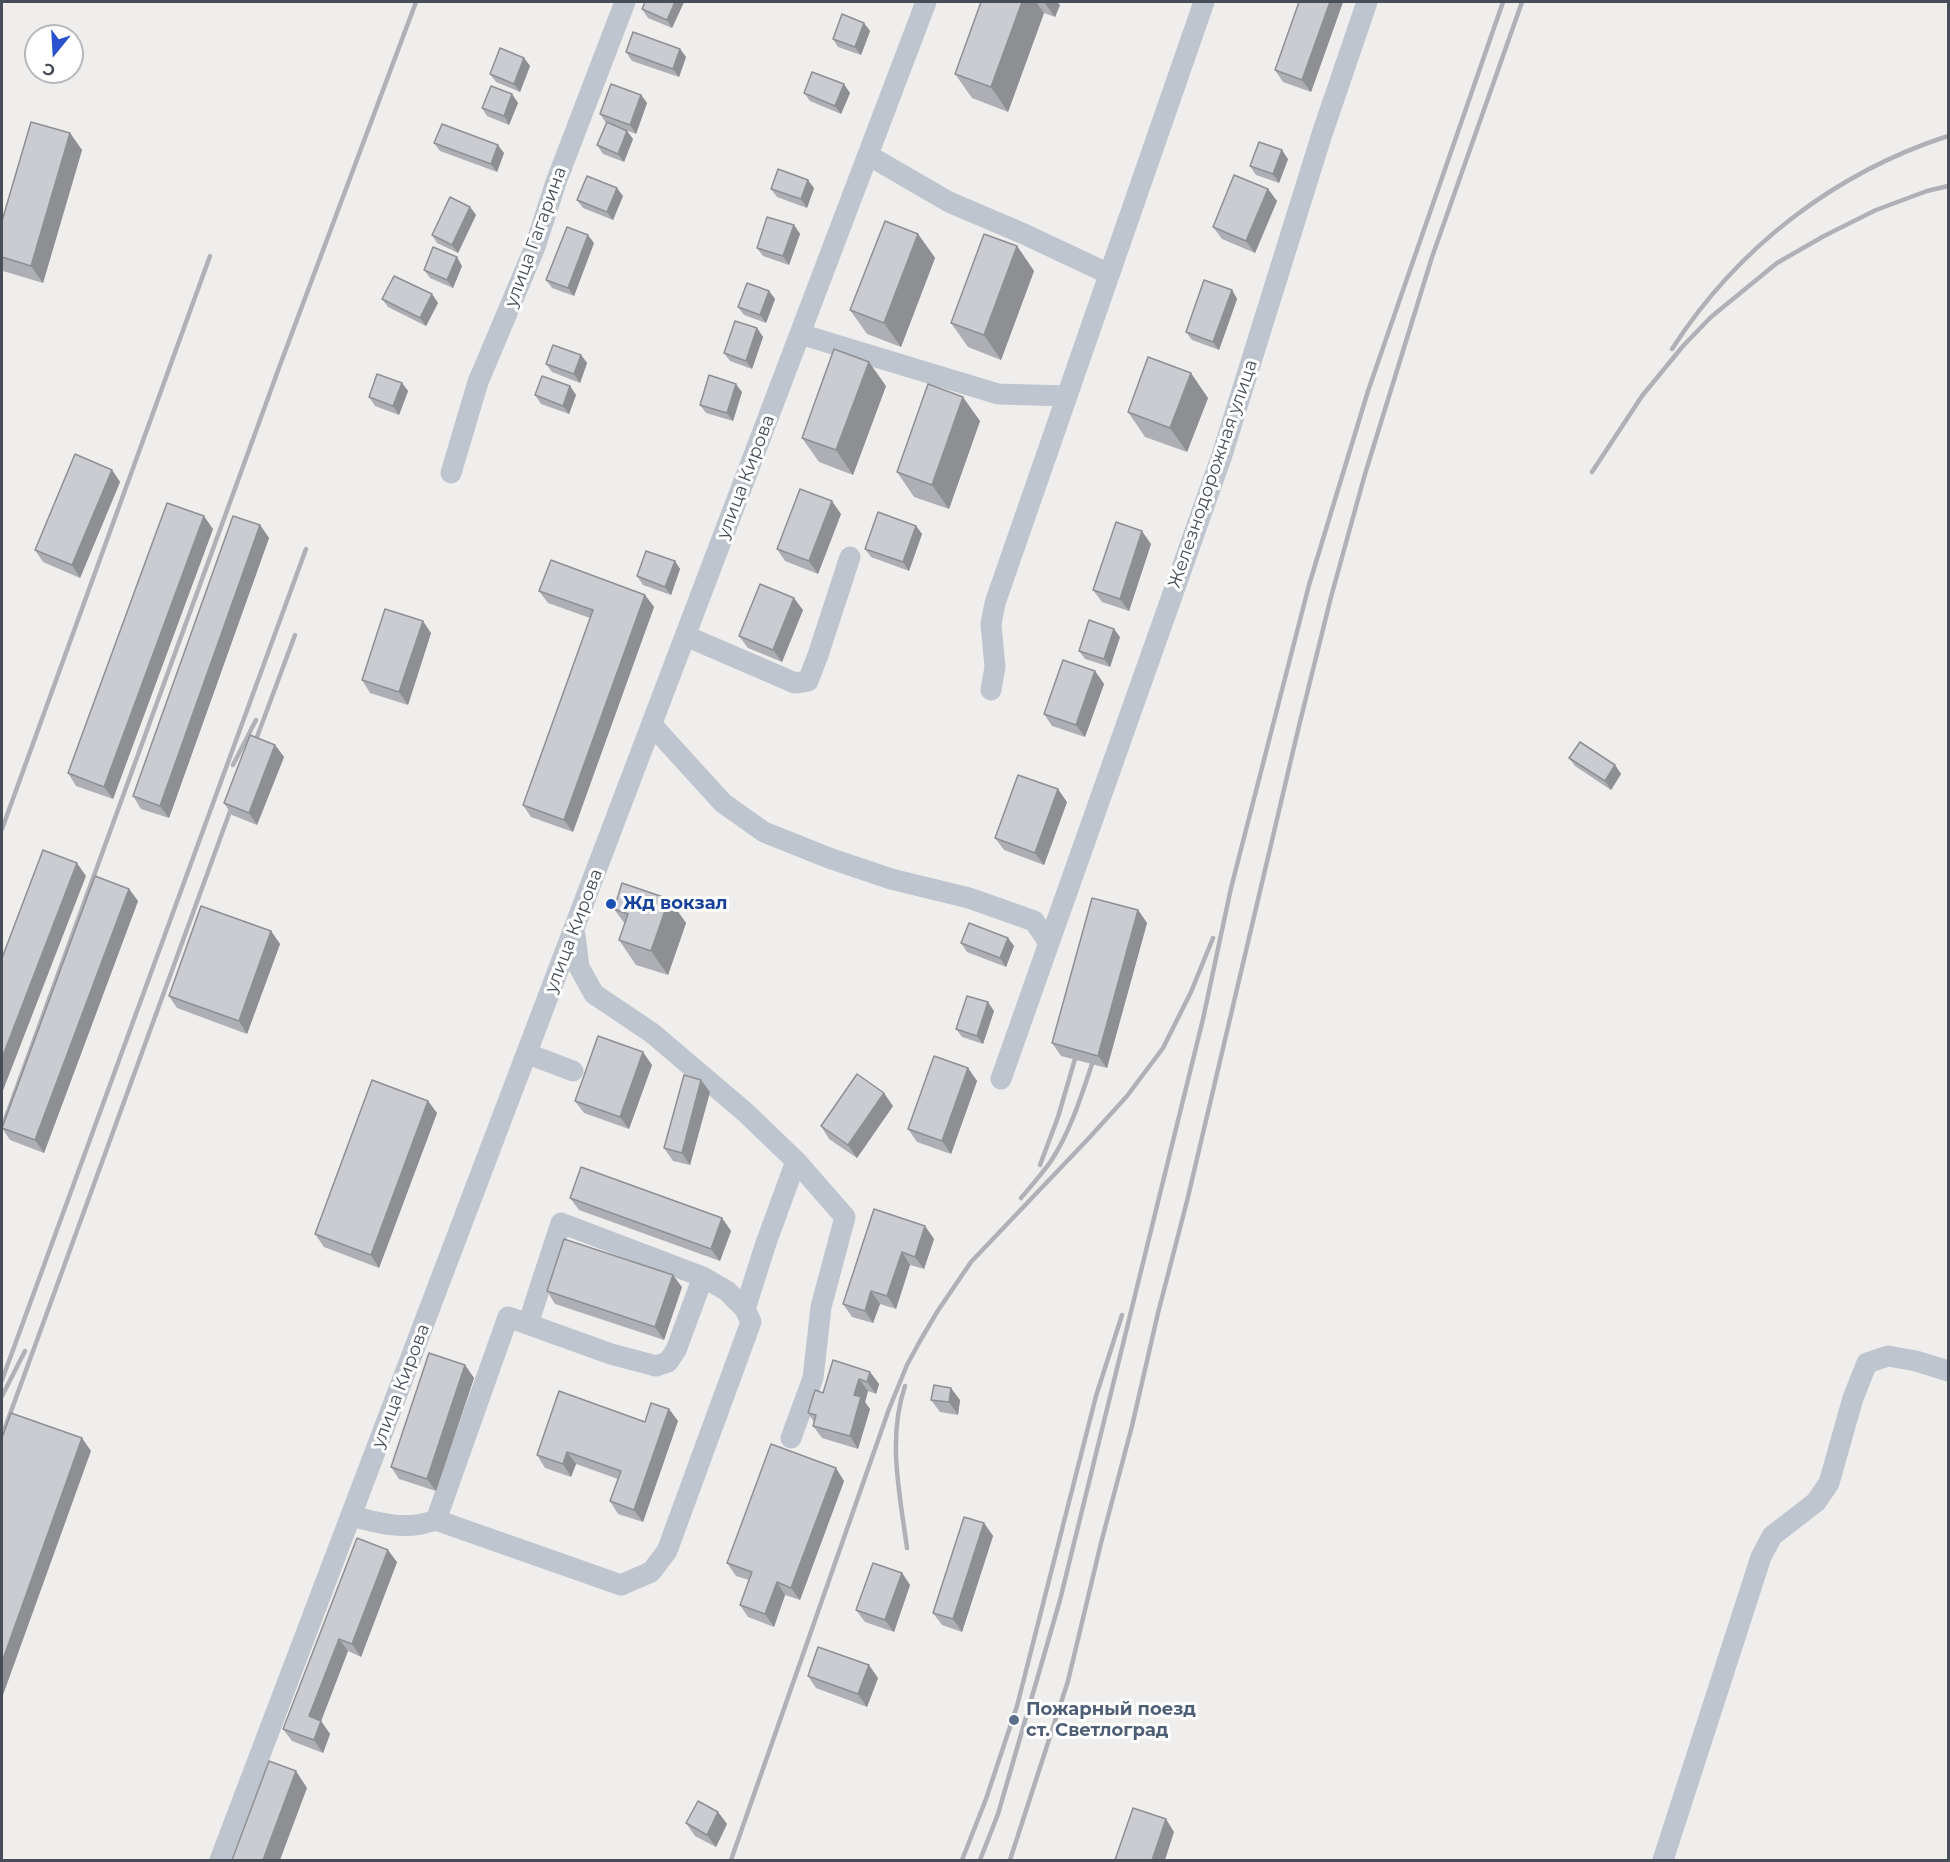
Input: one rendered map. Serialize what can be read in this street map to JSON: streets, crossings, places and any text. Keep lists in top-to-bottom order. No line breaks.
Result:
{"streets":{"street":["улица Гагарина","Железнодорожная улица","улица Кирова"]},"places":["Жд вокзал","Пожарный поезд ст. Светлоград"],"north":"bottom"}
